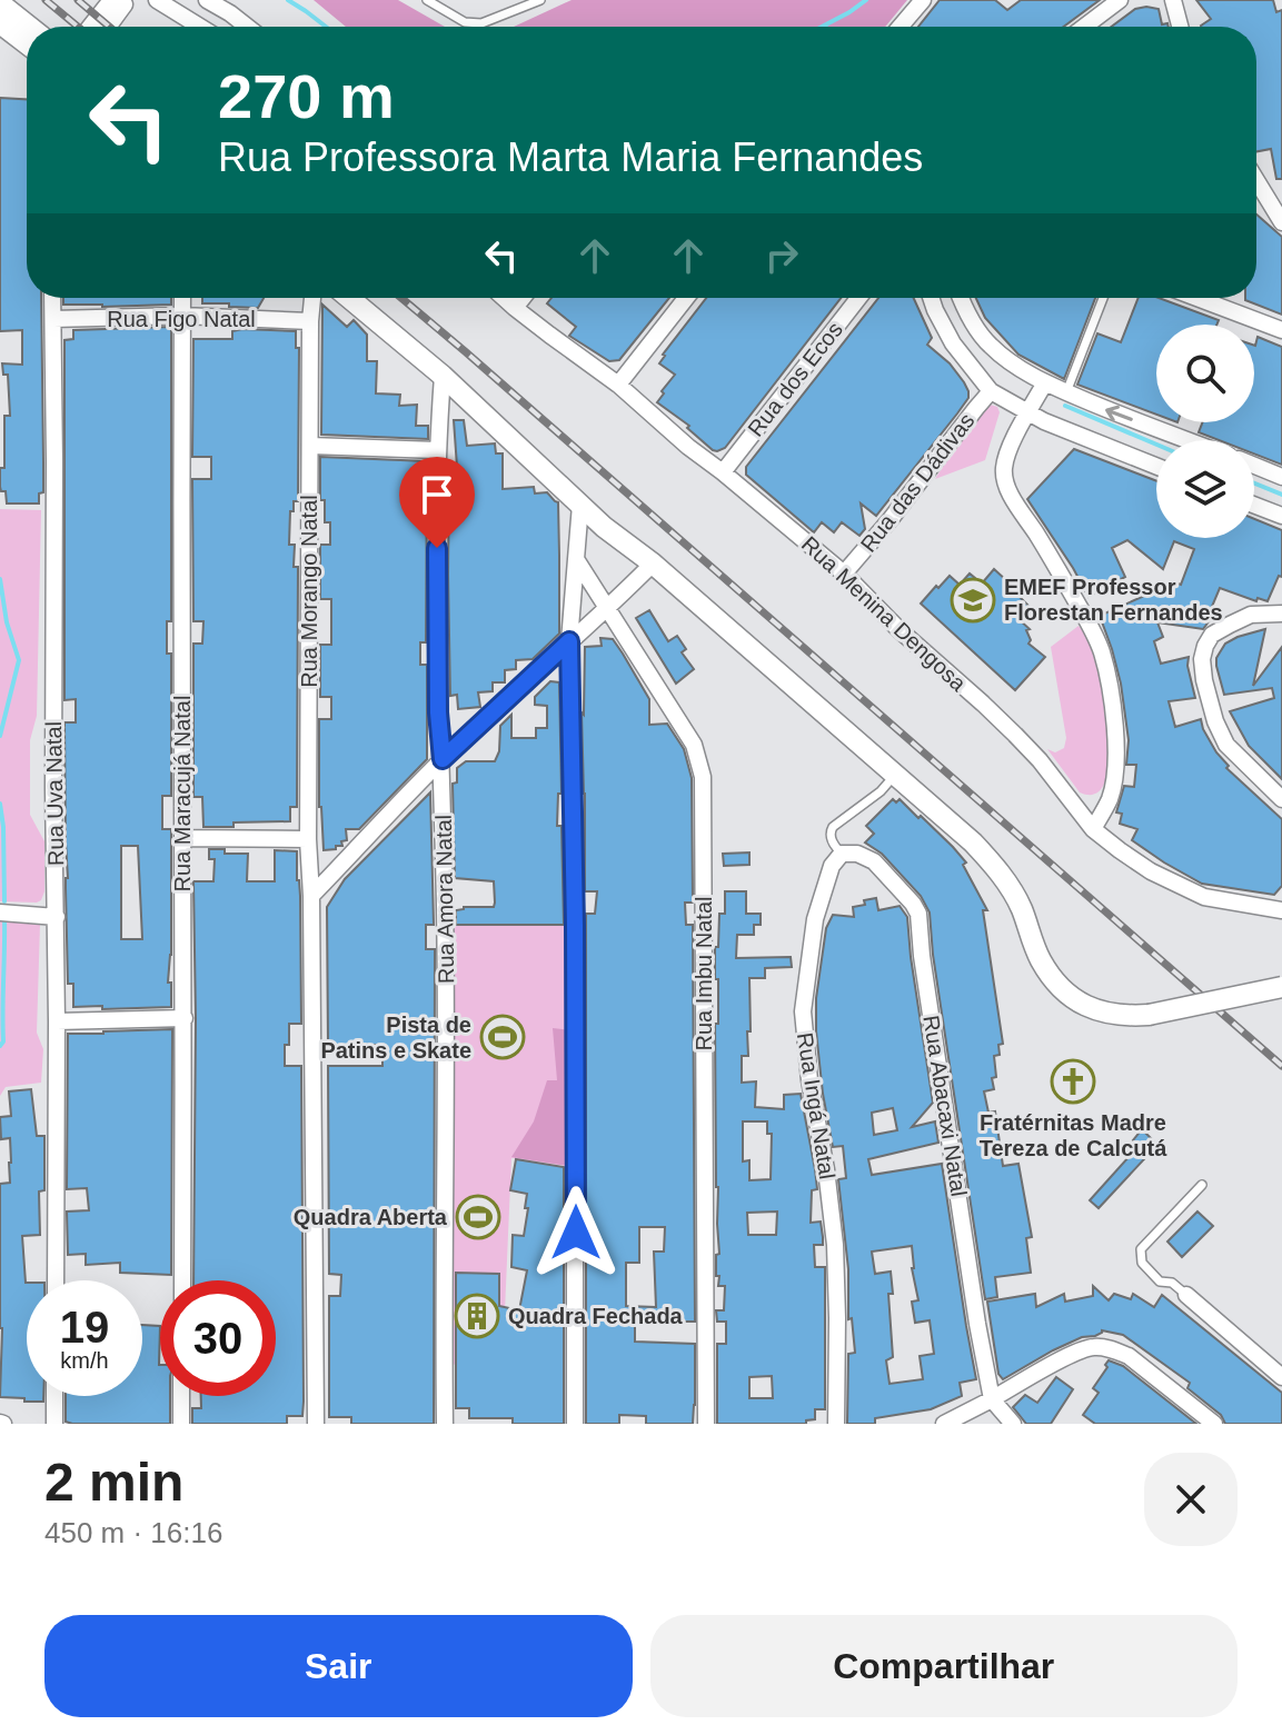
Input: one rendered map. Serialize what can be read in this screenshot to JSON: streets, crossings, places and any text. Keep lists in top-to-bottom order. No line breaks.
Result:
{"streets":{"street":["Rua Figo Natal","Rua dos Ecos","Rua das Dádivas","Rua Morango Natal","Rua Menina Dengosa","Rua Uva Natal","Rua Maracujá Natal","Rua Amora Natal","Rua Imbu Natal","Rua Ingá Natal","Rua Abacaxi Natal"]},"crossings":[["Rua Figo Natal","Rua Morango Natal"],["Rua Figo Natal","Rua Uva Natal"],["Rua Figo Natal","Rua Maracujá Natal"],["Rua dos Ecos","Rua Menina Dengosa"],["Rua das Dádivas","Rua Menina Dengosa"],["Rua Ingá Natal","Rua Abacaxi Natal"]],"places":{"school or university":["EMEF Professor Florestan Fernandes"],"sports":["Pista de Patins e Skate","Quadra Aberta"],"church":["Fratérnitas Madre Tereza de Calcutá"],"building":["Quadra Fechada"]},"page":{"turn":["270 m","Rua Professora Marta Maria Fernandes"],"speed":"19 km/h","limit":"30","heading":["2 min","450 m · 16:16"],"buttons":["Sair","Compartilhar"]}}
